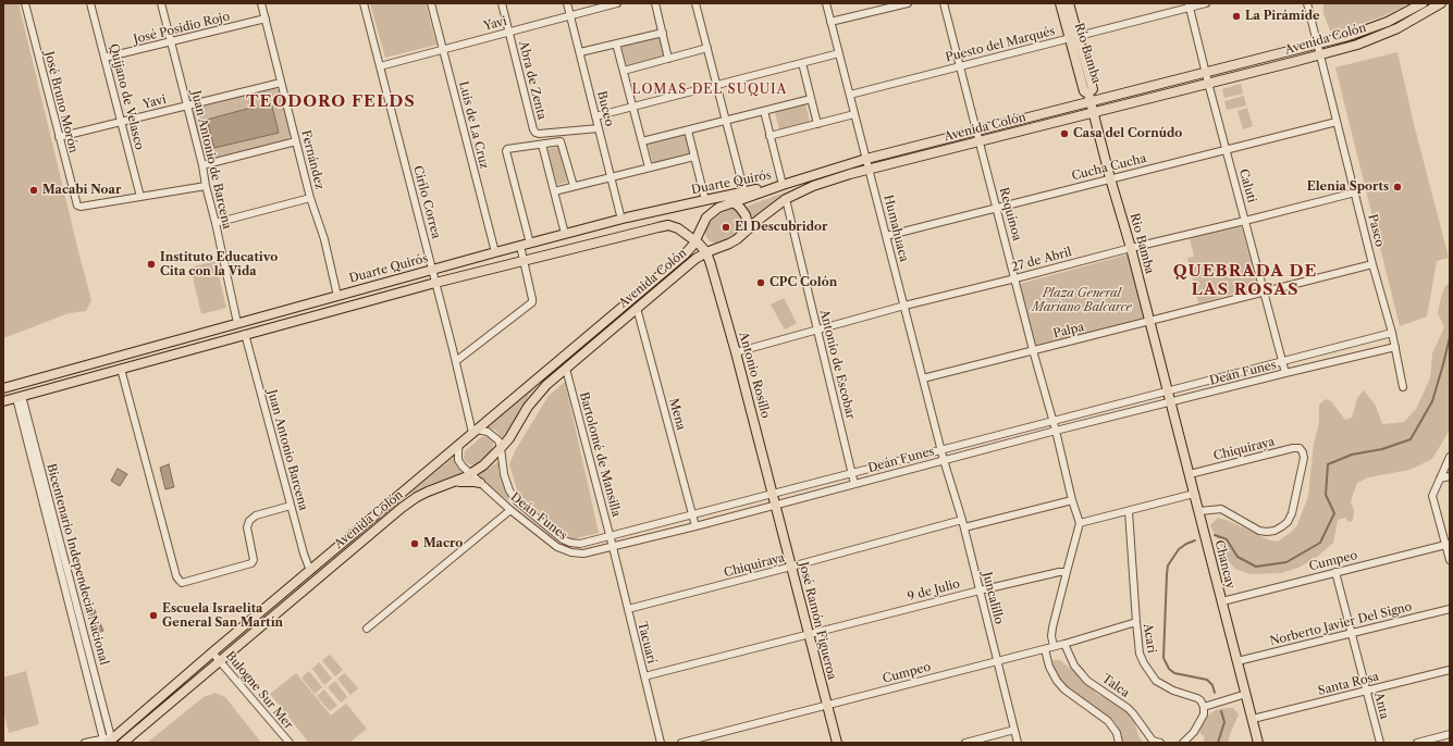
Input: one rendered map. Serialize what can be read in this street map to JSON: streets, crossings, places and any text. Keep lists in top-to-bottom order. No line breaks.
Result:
{"streets":{"main road":["Avenida Colón","Río Bamba","Duarte Quirós","Rio Bamba","Antonio Rosillo","Chancay","José Ramón Figueroa"],"street":["Yavi","José Posidio Rojo","Puesto del Marqués","Abra de Zenta","Quijano de Velasco","José Bruno Morón","Buceo","Luis de La Cruz","Juan Antonio de Barcena","Fernández","Cucha Cucha","Caluti","Cirilo Correa","Requínoa","Humahuaca","Pasco","27 de Abril","Palpa","Antonio de Escobar","Deán Funes","Mena","Chiquiraya","Juan Antonio Barcena","Bartolomé de Mansilla","Cumpeo","Bicentenario Independecia Nacional","9 de Julio","Juncalillo","Norberto Javier Del Signo","Acari","Tacuarí","Santa Rosa","Talca","Bulogne Sur Mer","Anta"]},"crossings":[["Yavi","Abra de Zenta"],["Yavi","Quijano de Velasco"],["Yavi","José Bruno Morón"],["Yavi","Buceo"],["Yavi","Luis de La Cruz"],["Yavi","Juan Antonio de Barcena"],["Yavi","Fernández"],["Yavi","Cirilo Correa"],["José Posidio Rojo","Quijano de Velasco"],["José Posidio Rojo","Juan Antonio de Barcena"],["José Posidio Rojo","Fernández"],["Avenida Colón","Duarte Quirós"],["Avenida Colón","Caluti"],["Avenida Colón","Cirilo Correa"],["Avenida Colón","Requínoa"],["Avenida Colón","Humahuaca"],["Avenida Colón","Pasco"],["Avenida Colón","Rio Bamba"],["Avenida Colón","Antonio de Escobar"],["Avenida Colón","Deán Funes"],["Avenida Colón","Antonio Rosillo"],["Avenida Colón","Mena"],["Avenida Colón","Juan Antonio Barcena"],["Avenida Colón","Bartolomé de Mansilla"],["Avenida Colón","Bicentenario Independecia Nacional"],["Avenida Colón","Bulogne Sur Mer"],["Puesto del Marqués","Río Bamba"],["Puesto del Marqués","Caluti"],["Puesto del Marqués","Requínoa"],["Puesto del Marqués","Humahuaca"],["Río Bamba","Rio Bamba"],["Abra de Zenta","Buceo"],["Quijano de Velasco","José Bruno Morón"],["Buceo","Duarte Quirós"],["Luis de La Cruz","Duarte Quirós"],["Juan Antonio de Barcena","Duarte Quirós"],["Fernández","Duarte Quirós"],["Cucha Cucha","Caluti"],["Cucha Cucha","Requínoa"],["Cucha Cucha","Humahuaca"],["Cucha Cucha","Pasco"],["Cucha Cucha","Rio Bamba"],["Duarte Quirós","Cirilo Correa"],["Caluti","27 de Abril"],["Caluti","Palpa"],["Caluti","Deán Funes"],["Cirilo Correa","Deán Funes"],["Requínoa","27 de Abril"],["Requínoa","Palpa"],["Requínoa","Deán Funes"],["Humahuaca","27 de Abril"],["Humahuaca","Palpa"],["Humahuaca","Deán Funes"],["Humahuaca","Juncalillo"],["Pasco","27 de Abril"],["Pasco","Palpa"],["Pasco","Deán Funes"],["Rio Bamba","27 de Abril"],["Rio Bamba","Palpa"],["Rio Bamba","Deán Funes"],["Rio Bamba","Chancay"],["27 de Abril","Antonio de Escobar"],["27 de Abril","Antonio Rosillo"],["Antonio de Escobar","Deán Funes"],["Deán Funes","Antonio Rosillo"],["Deán Funes","Mena"],["Deán Funes","Bartolomé de Mansilla"],["Deán Funes","Chancay"],["Deán Funes","Juncalillo"],["Deán Funes","José Ramón Figueroa"],["Deán Funes","Tacuarí"],["Antonio Rosillo","José Ramón Figueroa"],["Chiquiraya","Chancay"],["Chiquiraya","Juncalillo"],["Chiquiraya","José Ramón Figueroa"],["Chiquiraya","Tacuarí"],["Bartolomé de Mansilla","Tacuarí"],["Cumpeo","Chancay"],["Cumpeo","Juncalillo"],["Cumpeo","José Ramón Figueroa"],["Cumpeo","Acari"],["Cumpeo","Talca"],["Cumpeo","Anta"],["Chancay","Norberto Javier Del Signo"],["Chancay","Santa Rosa"],["9 de Julio","Juncalillo"],["9 de Julio","José Ramón Figueroa"],["9 de Julio","Tacuarí"],["Norberto Javier Del Signo","Anta"],["Santa Rosa","Anta"]],"districts":["LOMAS DEL SUQUIA","TEODORO FELDS","QUEBRADA DE LAS ROSAS"],"parks":["Plaza General Mariano Balcarce"],"places":["La Pirámide","Casa del Cornúdo","Elenia Sports","Macabi Noar","El Descubridor","Instituto Educativo Cita con la Vida","CPC Colón","Macro","Escuela Israelita General San Martín"]}
